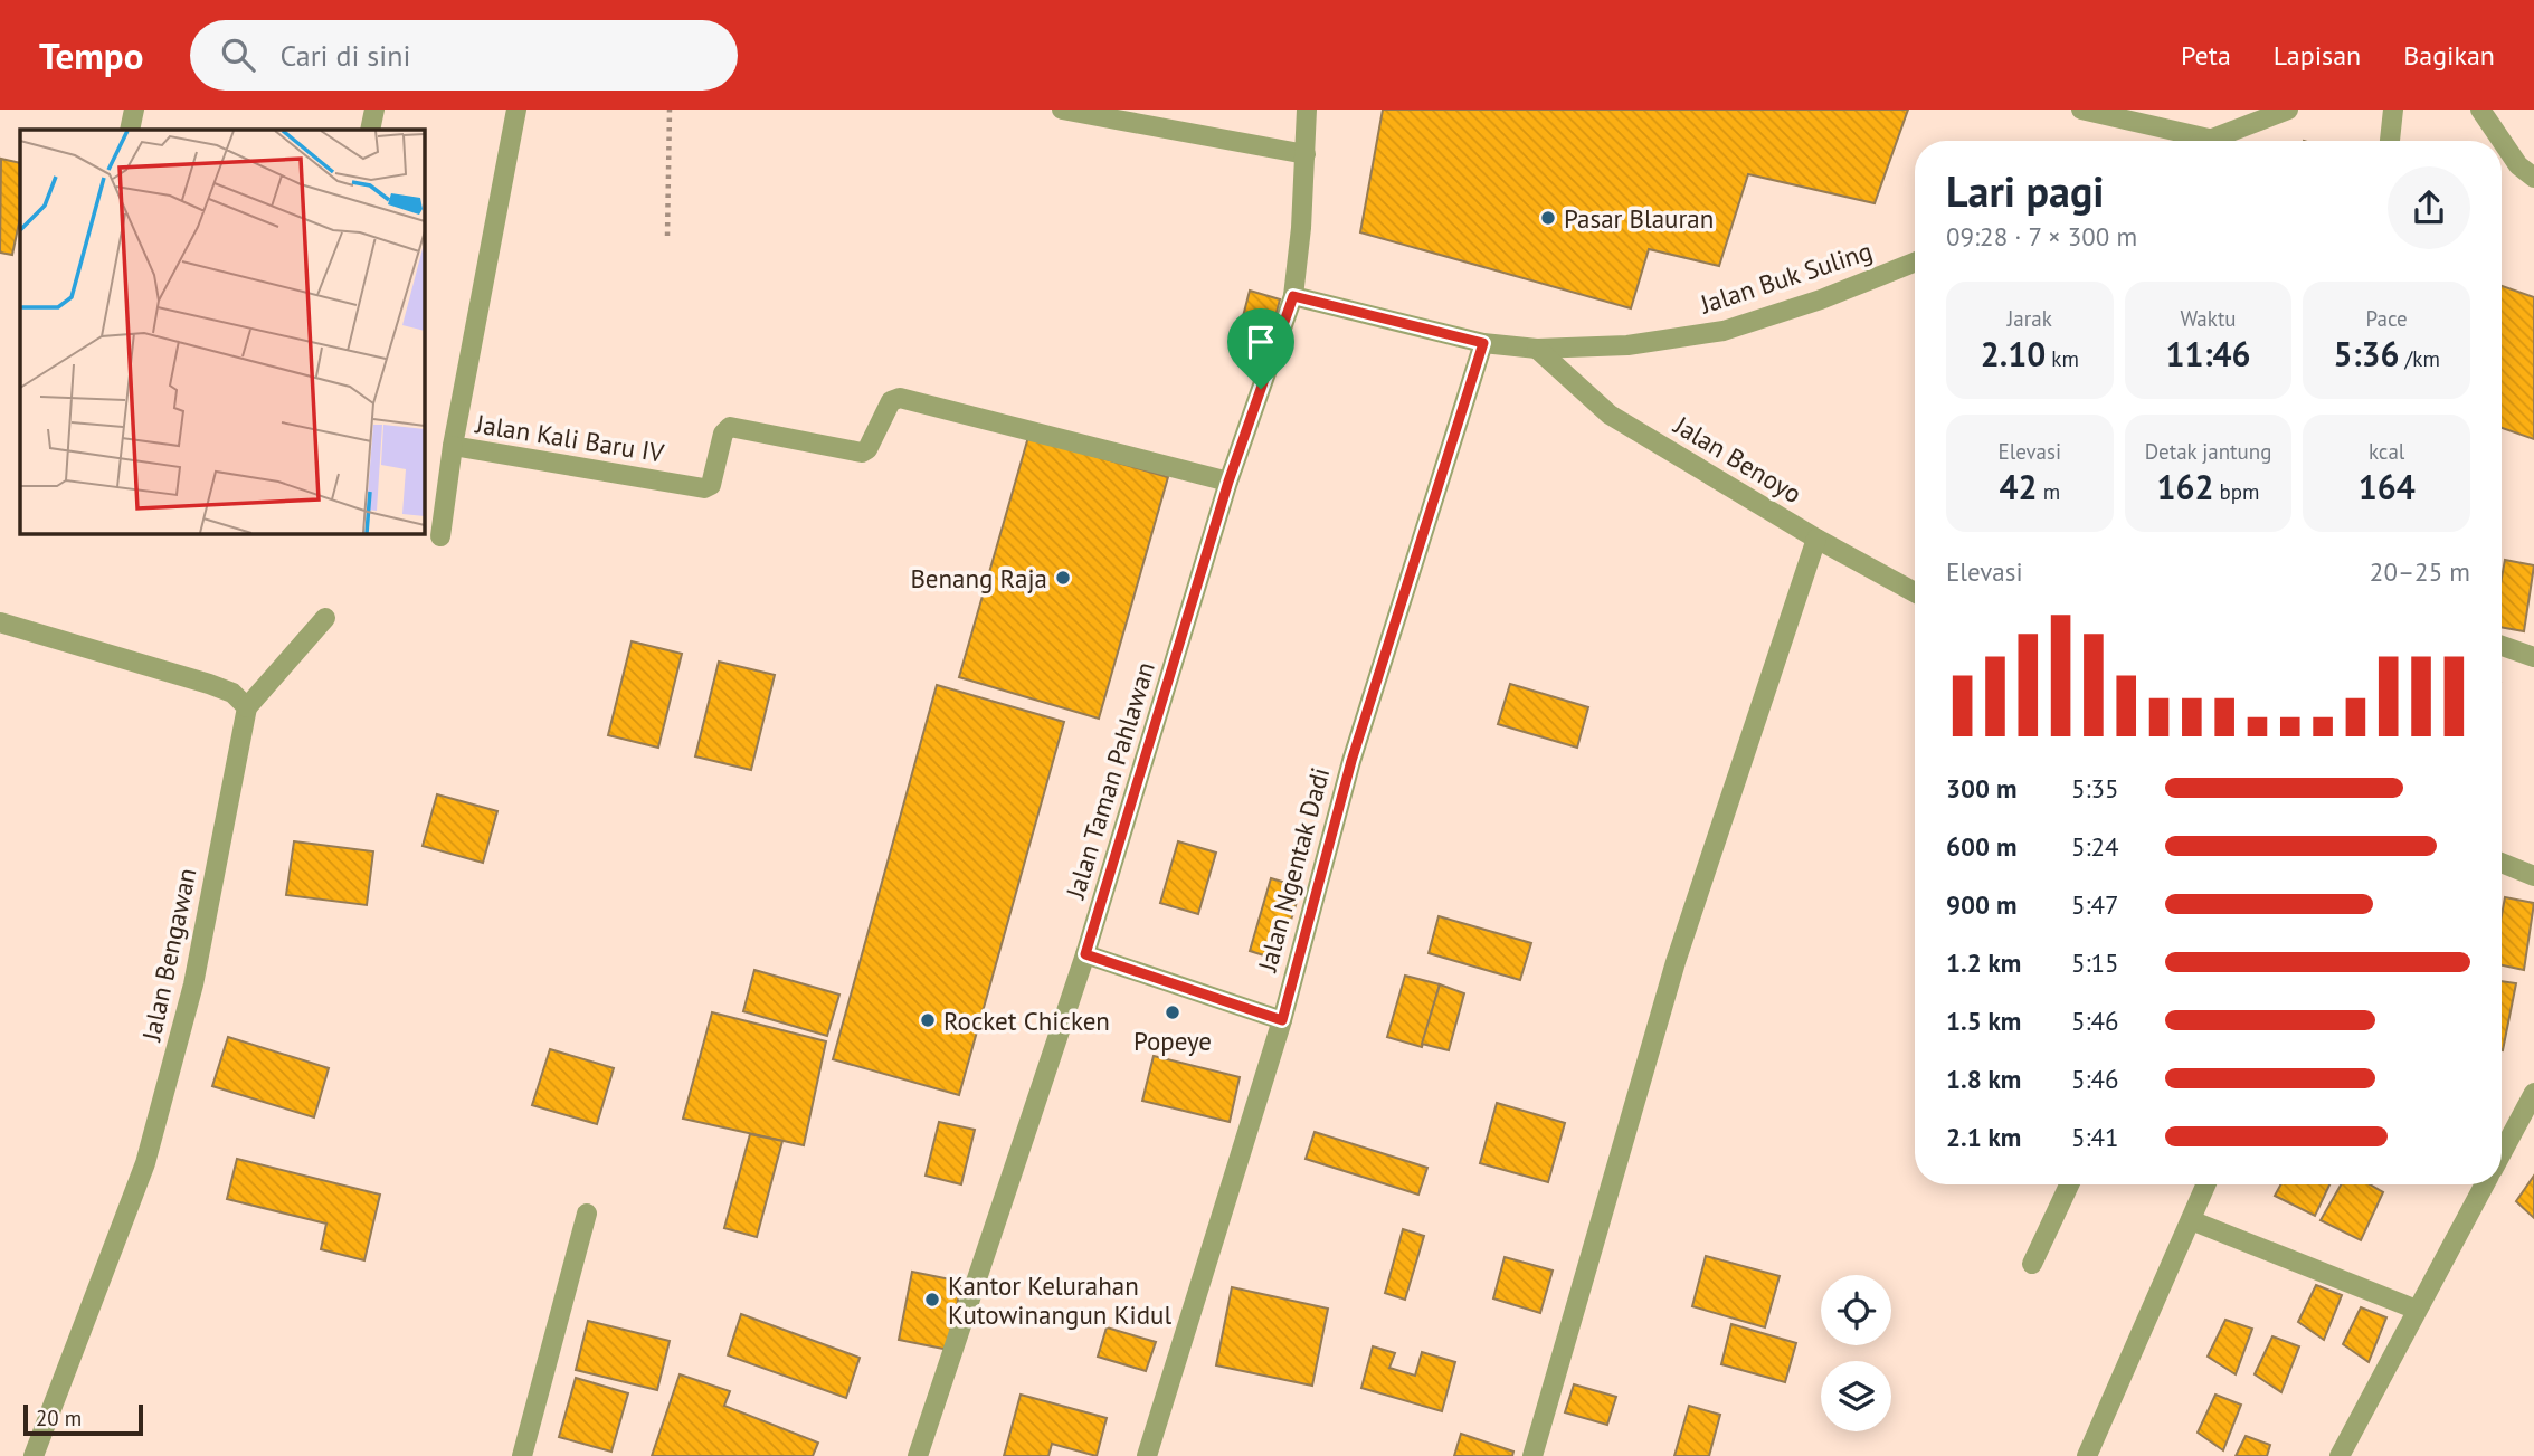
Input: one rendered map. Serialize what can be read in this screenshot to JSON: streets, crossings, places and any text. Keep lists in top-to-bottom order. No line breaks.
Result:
{"streets":{"street":["Jalan Buk Suling","Jalan Kali Baru IV","Jalan Benoyo","Jalan Taman Pahlawan","Jalan Ngentak Dadi","Jalan Bengawan"]},"crossings":[["Jalan Buk Suling","Jalan Benoyo"],["Jalan Buk Suling","Jalan Taman Pahlawan"],["Jalan Buk Suling","Jalan Ngentak Dadi"],["Jalan Kali Baru IV","Jalan Taman Pahlawan"]],"places":["Pasar Blauran","Benang Raja","Popeye","Rocket Chicken","Kantor Kelurahan Kutowinangun Kidul"],"scale_bar":"20 m","page":{"header":"Tempo","search":"Cari di sini","nav":["Peta","Lapisan","Bagikan"],"heading":["Lari pagi","09:28 · 7 × 300 m"],"stats":[["Jarak","2.10 km"],["Waktu","11:46"],["Pace","5:36 /km"],["Elevasi","42 m"],["Detak jantung","162 bpm"],["kcal","164"]],"chart":["Elevasi","20–25 m"],"list":[{"name":"300 m","note":"5:35"},{"name":"600 m","note":"5:24"},{"name":"900 m","note":"5:47"},{"name":"1.2 km","note":"5:15"},{"name":"1.5 km","note":"5:46"},{"name":"1.8 km","note":"5:46"},{"name":"2.1 km","note":"5:41"}],"scale":"20 m"}}
